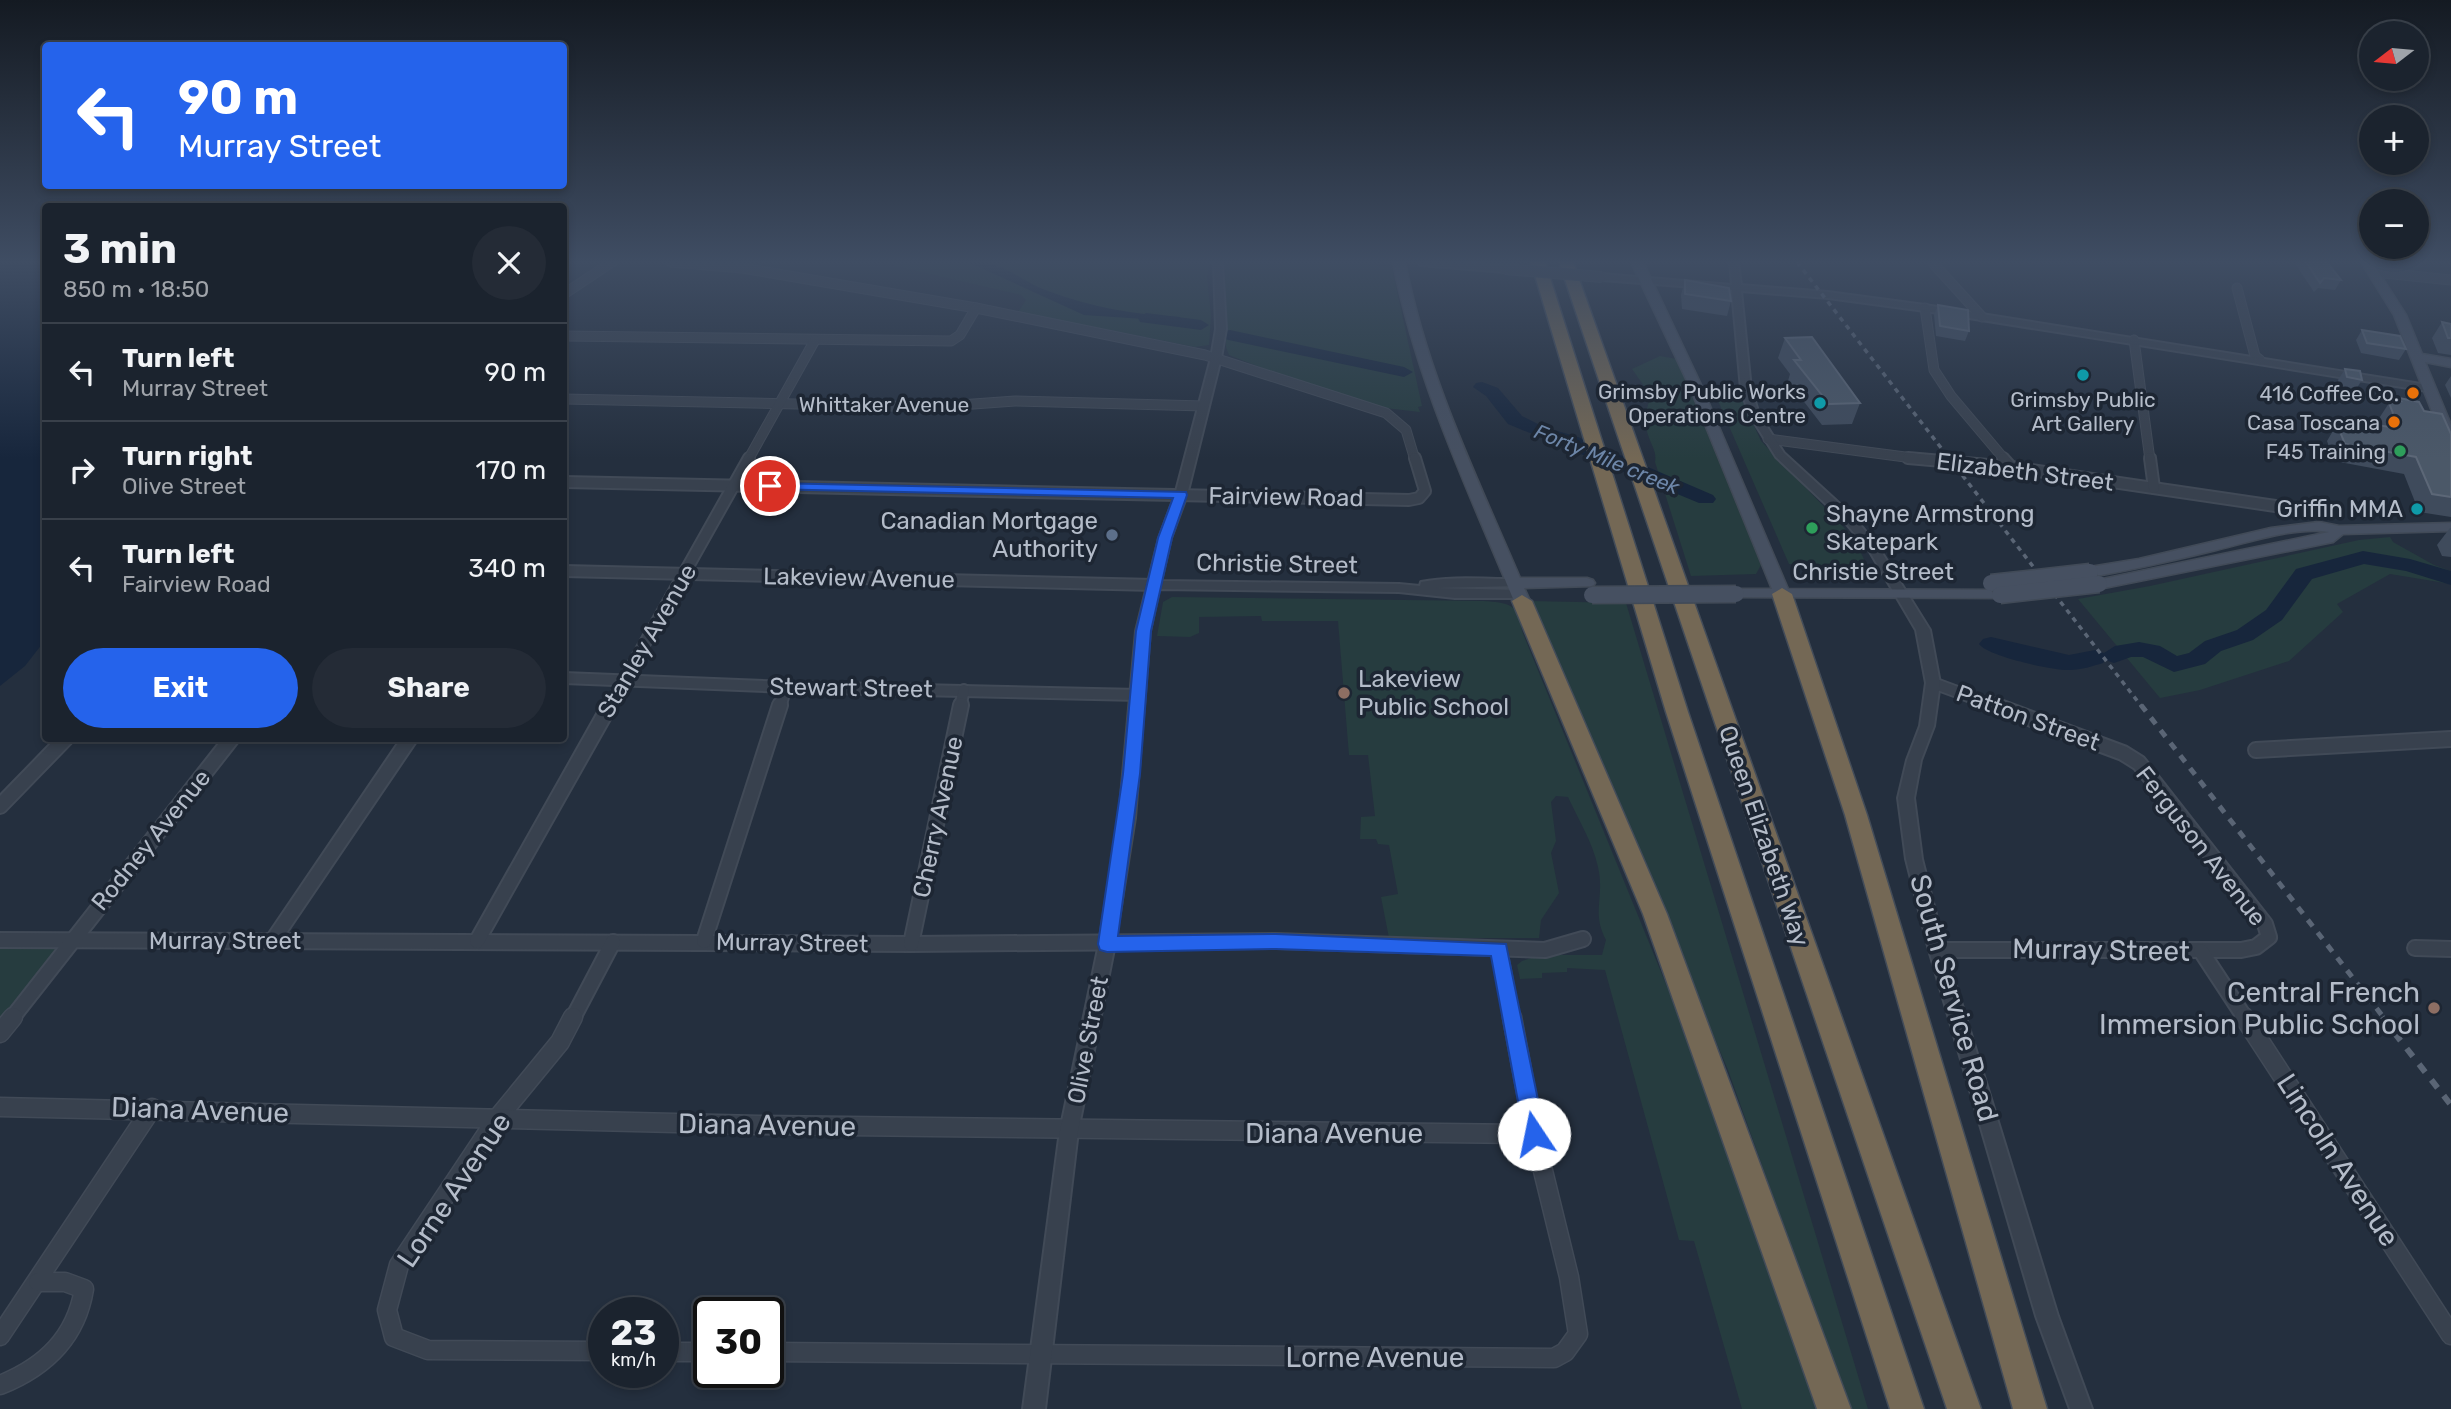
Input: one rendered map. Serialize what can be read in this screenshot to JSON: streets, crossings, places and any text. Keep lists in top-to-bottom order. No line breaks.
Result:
{"streets":{"highway":["Queen Elizabeth Way"],"main road":["Christie Street"],"street":["Whittaker Avenue","Elizabeth Street","Fairview Road","Lakeview Avenue","Stanley Avenue","Stewart Street","Patton Street","Cherry Avenue","Rodney Avenue","Ferguson Avenue","Murray Street","South Service Road","Olive Street","Diana Avenue","Lincoln Avenue","Lorne Avenue"]},"crossings":[["Whittaker Avenue","Stanley Avenue"],["Whittaker Avenue","Olive Street"],["Elizabeth Street","South Service Road"],["Fairview Road","Stanley Avenue"],["Fairview Road","Olive Street"],["Christie Street","Lakeview Avenue"],["Christie Street","South Service Road"],["Christie Street","Olive Street"],["Lakeview Avenue","Stanley Avenue"],["Lakeview Avenue","Olive Street"],["Stanley Avenue","Stewart Street"],["Stanley Avenue","Murray Street"],["Stewart Street","Cherry Avenue"],["Stewart Street","Olive Street"],["Patton Street","Ferguson Avenue"],["Patton Street","South Service Road"],["Cherry Avenue","Murray Street"],["Rodney Avenue","Murray Street"],["Ferguson Avenue","Murray Street"],["Murray Street","South Service Road"],["Murray Street","Olive Street"],["Murray Street","Lincoln Avenue"],["Murray Street","Lorne Avenue"],["Olive Street","Diana Avenue"],["Olive Street","Lorne Avenue"],["Diana Avenue","Lorne Avenue"]],"water":["Forty Mile creek"],"places":["Grimsby Public Art Gallery","416 Coffee Co.","Grimsby Public Works Operations Centre","Casa Toscana","F45 Training","Griffin MMA","Shayne Armstrong Skatepark","Canadian Mortgage Authority","Lakeview Public School","Central French Immersion Public School"],"north":"left","page":{"map_buttons":["+","−"],"turn":["90 m","Murray Street"],"heading":["3 min","850 m · 18:50"],"list":[{"name":"Turn left","note":"Murray Street","value":"90 m"},{"name":"Turn right","note":"Olive Street","value":"170 m"},{"name":"Turn left","note":"Fairview Road","value":"340 m"}],"buttons":["Exit","Share"],"speed":"23 km/h","limit":"30"}}
